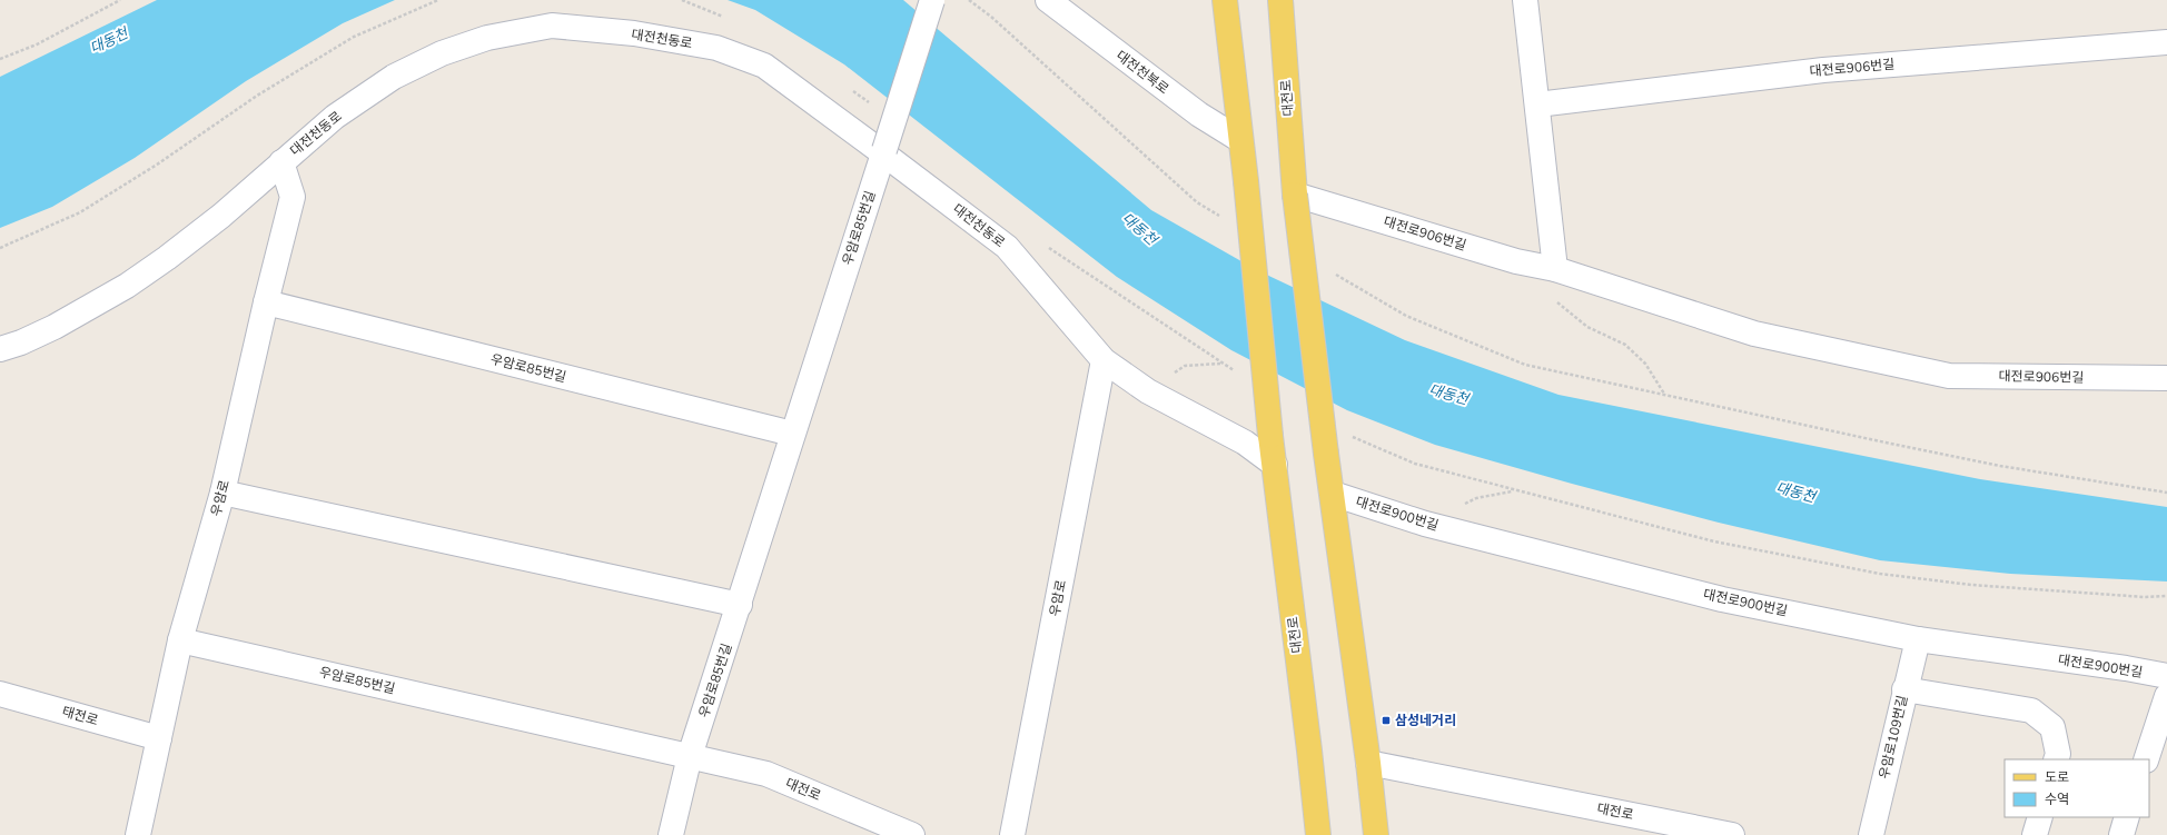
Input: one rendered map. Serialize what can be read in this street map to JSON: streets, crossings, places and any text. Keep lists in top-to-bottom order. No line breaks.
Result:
{"streets":{"main road":["대전로"],"street":["대전천동로","대전로906번길","대전천북로","우암로85번길","우암로","대전로900번길","태전로","우암로109번길"]},"crossings":[["대전천동로","대전로"],["대전천동로","우암로85번길"],["대전천동로","우암로"],["대전로906번길","대전로"],["대전천북로","대전로"],["대전로","우암로85번길"],["대전로","대전로900번길"],["우암로85번길","우암로"],["우암로","태전로"],["대전로900번길","우암로109번길"]],"water":["대동천"],"places":{"transit":["삼성네거리"]},"legend":["도로","수역"]}
